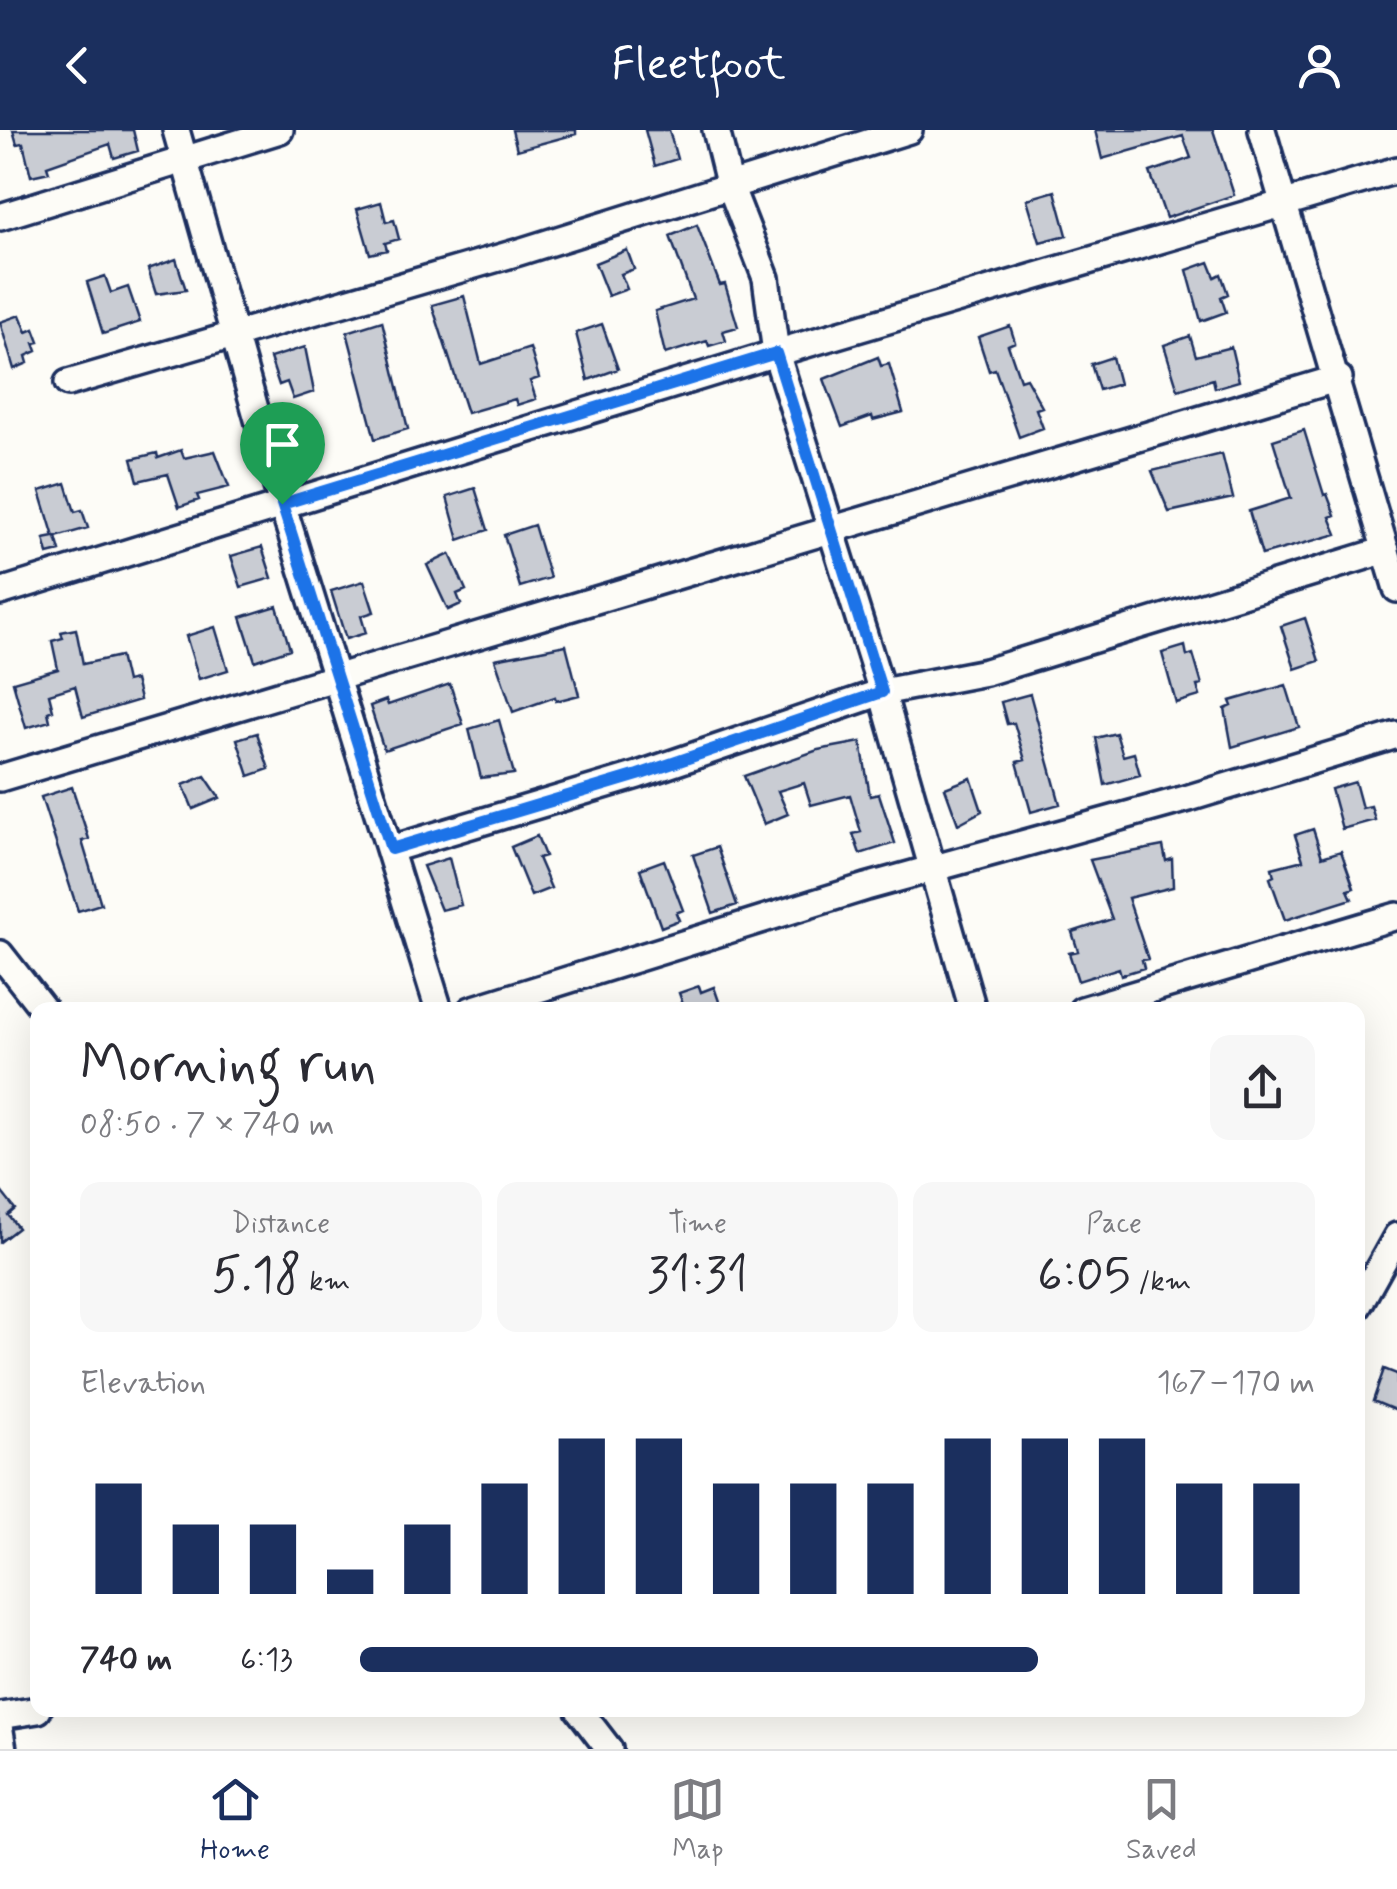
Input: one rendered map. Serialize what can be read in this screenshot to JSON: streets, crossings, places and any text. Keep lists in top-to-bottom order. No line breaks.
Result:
{"page":{"header":"Fleetfoot","heading":["Morning run","08:50 · 7 × 740 m"],"stats":[["Distance","5.18 km"],["Time","31:31"],["Pace","6:05 /km"]],"chart":["Elevation","167–170 m"],"list":[{"name":"740 m","note":"6:13"}],"tabs":["Home","Map","Saved"]}}
